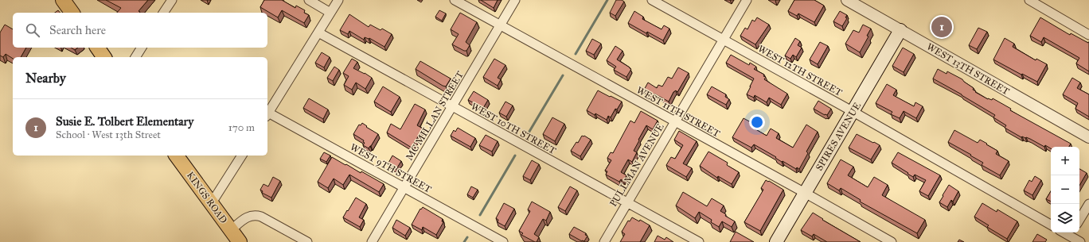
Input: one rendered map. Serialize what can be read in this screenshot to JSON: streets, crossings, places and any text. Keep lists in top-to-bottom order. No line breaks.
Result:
{"streets":{"main road":["SPIRES AVENUE","KINGS ROAD"],"street":["WEST 13TH STREET","WEST 12TH STREET","WEST 11TH STREET","MC MILLAN STREET","WEST 10TH STREET","PULLMAN AVENUE","WEST 9TH STREET"]},"crossings":[["WEST 13TH STREET","SPIRES AVENUE"],["WEST 12TH STREET","SPIRES AVENUE"],["WEST 12TH STREET","PULLMAN AVENUE"],["WEST 11TH STREET","MC MILLAN STREET"],["WEST 11TH STREET","SPIRES AVENUE"],["WEST 11TH STREET","PULLMAN AVENUE"],["MC MILLAN STREET","WEST 10TH STREET"],["MC MILLAN STREET","WEST 9TH STREET"],["WEST 10TH STREET","PULLMAN AVENUE"]],"page":{"search":"Search here","pins":"1","heading":"Nearby","list":[{"mark":"1","name":"Susie E. Tolbert Elementary","note":"School · West 13th Street","value":"170 m"}],"map_buttons":["+","−"]}}
